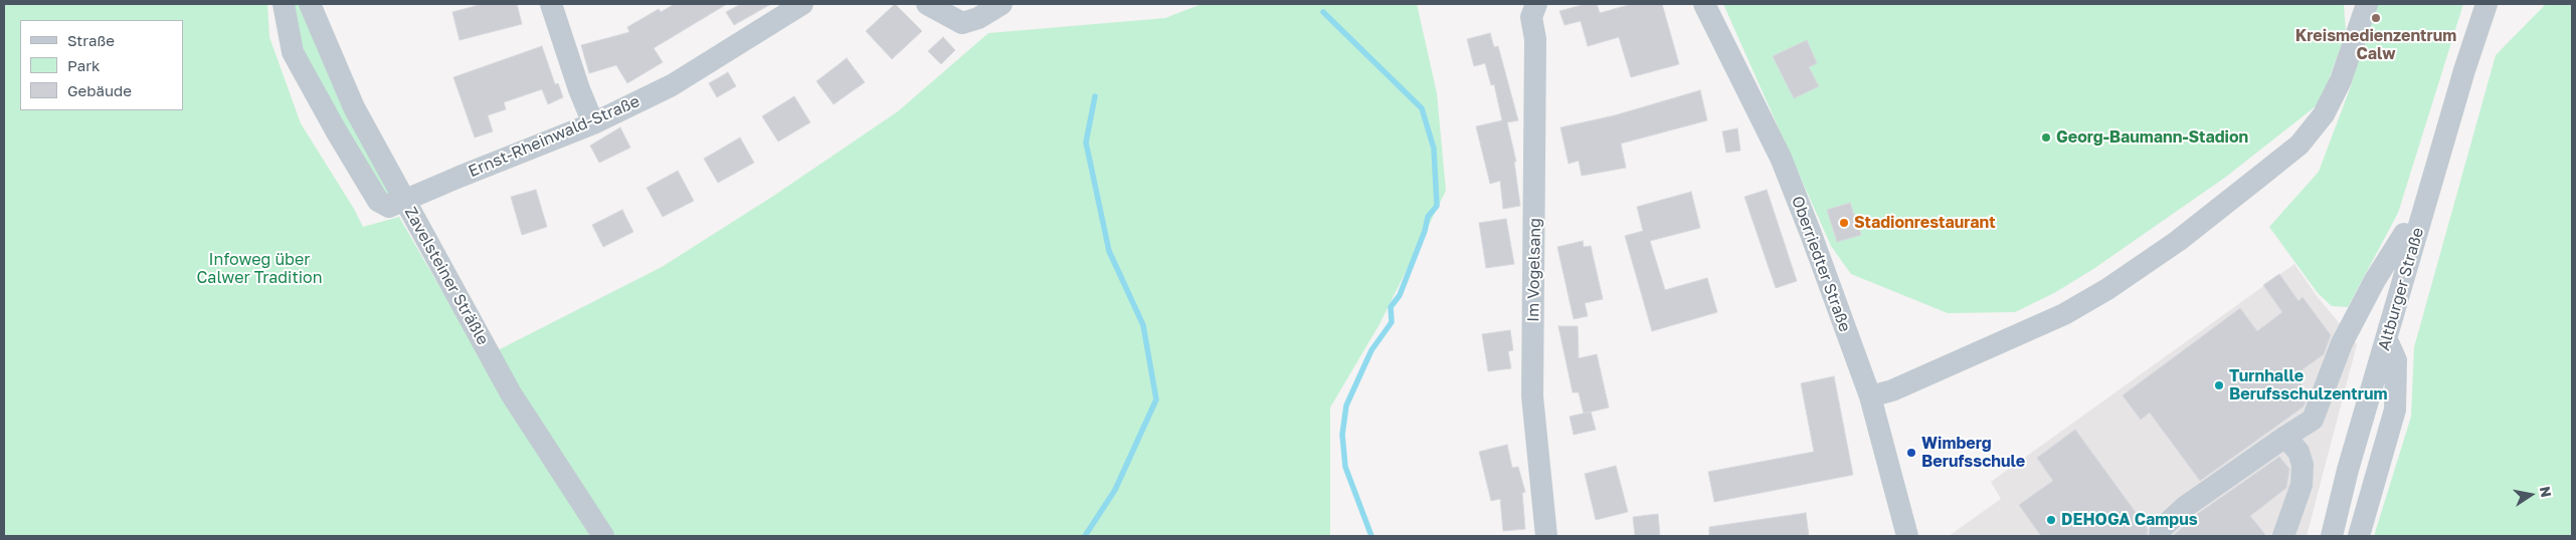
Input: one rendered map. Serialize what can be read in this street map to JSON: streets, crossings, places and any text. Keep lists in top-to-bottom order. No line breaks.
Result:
{"streets":{"street":["Ernst-Rheinwald-Straße","Oberriedter Straße","Im Vogelsang","Zavelsteiner Sträßle","Altburger Straße"]},"crossings":[["Ernst-Rheinwald-Straße","Zavelsteiner Sträßle"]],"parks":["Infoweg über Calwer Tradition"],"places":["Kreismedienzentrum Calw","Georg-Baumann-Stadion","Stadionrestaurant","Turnhalle Berufsschulzentrum","Wimberg Berufsschule","DEHOGA Campus"],"legend":["Straße","Park","Gebäude"],"north":"right"}
